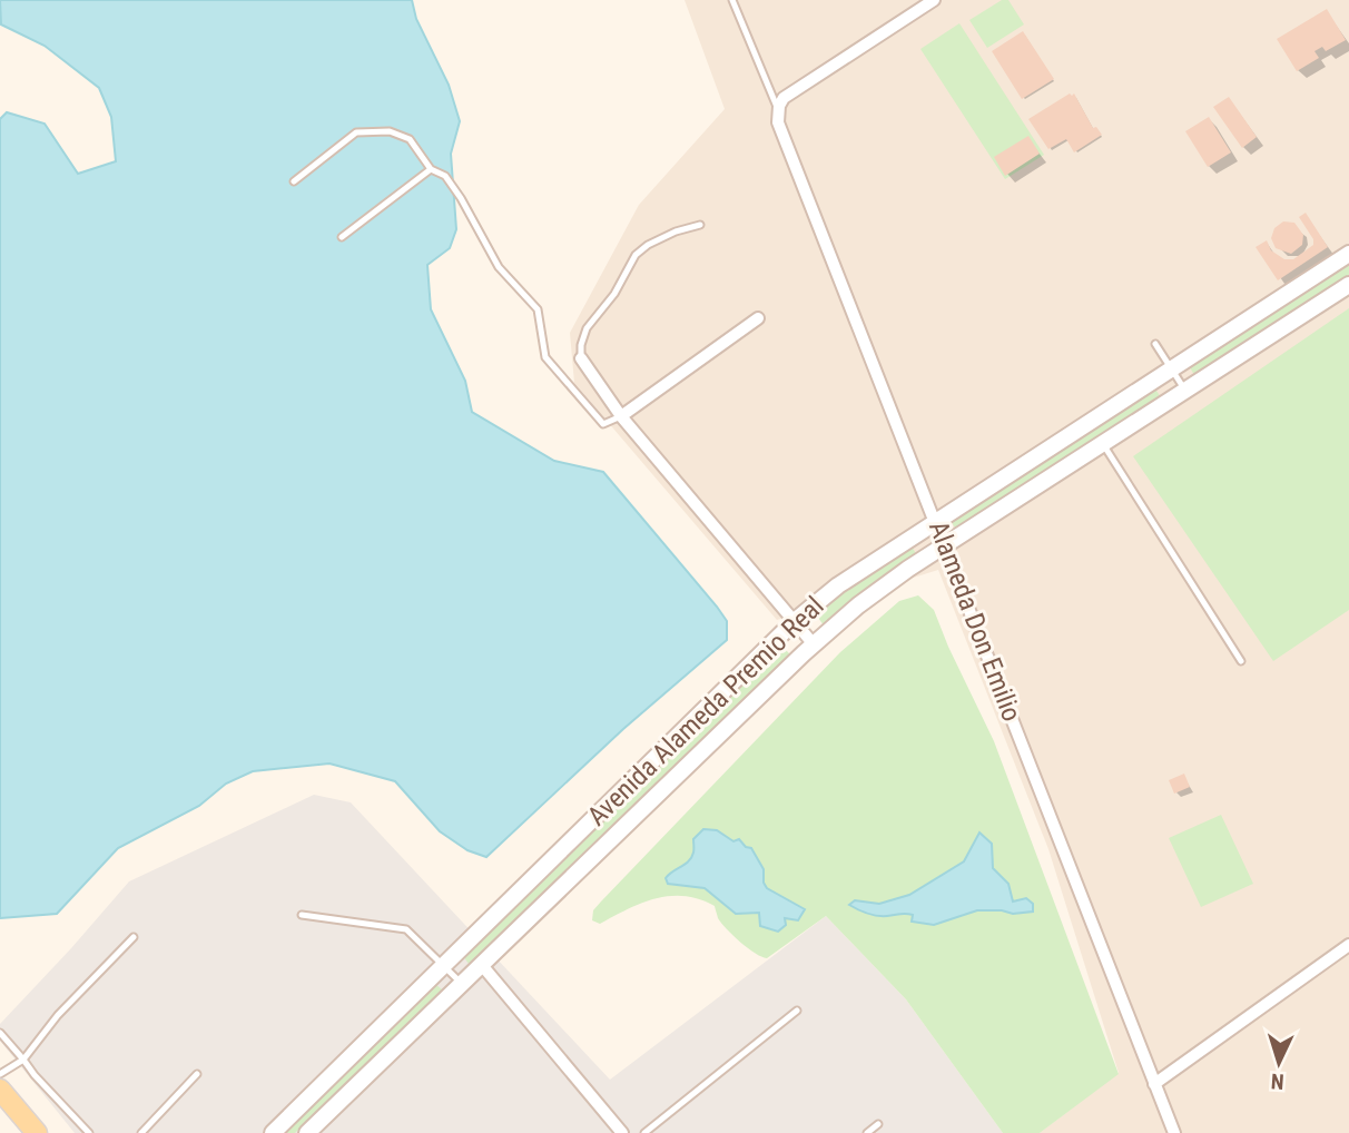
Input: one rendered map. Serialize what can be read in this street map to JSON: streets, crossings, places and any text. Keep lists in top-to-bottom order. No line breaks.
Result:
{"streets":{"street":["Alameda Don Emilio","Avenida Alameda Premio Real"]},"crossings":[["Alameda Don Emilio","Avenida Alameda Premio Real"]],"north":"bottom"}
